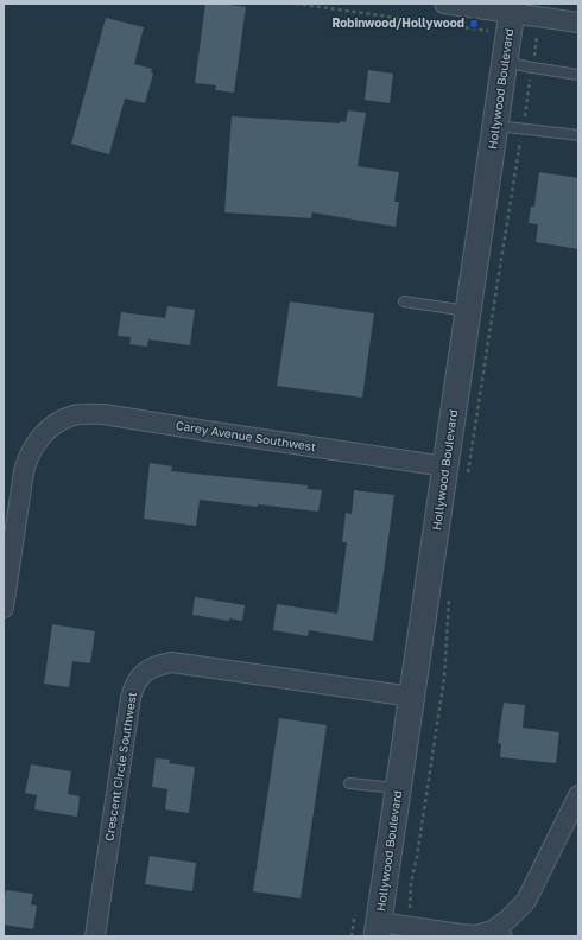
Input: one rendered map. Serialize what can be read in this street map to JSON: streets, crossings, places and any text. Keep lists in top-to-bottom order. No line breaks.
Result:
{"streets":{"street":["Hollywood Boulevard","Carey Avenue Southwest","Crescent Circle Southwest"]},"crossings":[["Hollywood Boulevard","Carey Avenue Southwest"],["Hollywood Boulevard","Crescent Circle Southwest"]],"places":["Robinwood/Hollywood"]}
